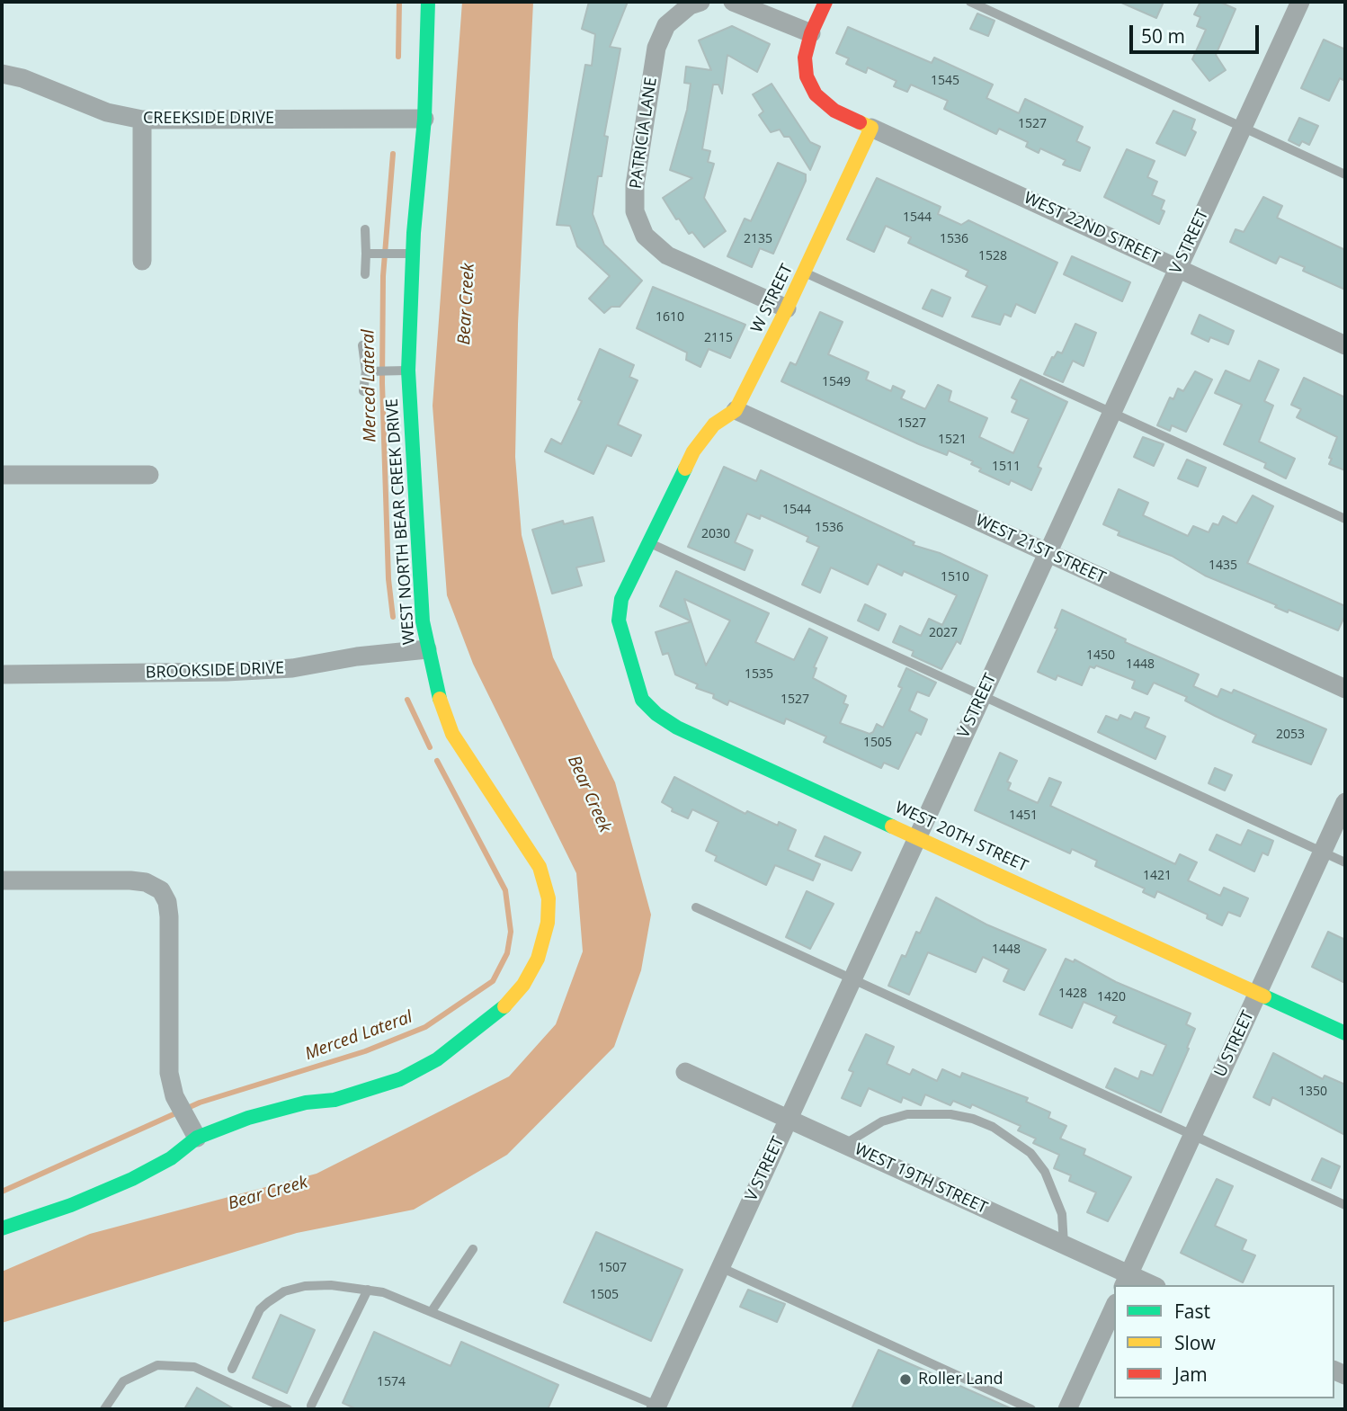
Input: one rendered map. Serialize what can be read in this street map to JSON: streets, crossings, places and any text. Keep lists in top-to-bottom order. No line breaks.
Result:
{"streets":{"street":["CREEKSIDE DRIVE","PATRICIA LANE","WEST 22ND STREET","V STREET","W STREET","WEST NORTH BEAR CREEK DRIVE","WEST 21ST STREET","BROOKSIDE DRIVE","WEST 20TH STREET","U STREET","WEST 19TH STREET"]},"crossings":[["CREEKSIDE DRIVE","WEST NORTH BEAR CREEK DRIVE"],["PATRICIA LANE","W STREET"],["WEST 22ND STREET","V STREET"],["WEST 22ND STREET","W STREET"],["V STREET","WEST 21ST STREET"],["V STREET","WEST 20TH STREET"],["V STREET","WEST 19TH STREET"],["W STREET","WEST 21ST STREET"],["W STREET","WEST 20TH STREET"],["WEST NORTH BEAR CREEK DRIVE","BROOKSIDE DRIVE"],["WEST 20TH STREET","U STREET"],["U STREET","WEST 19TH STREET"]],"water":["Bear Creek","Merced Lateral"],"places":["Roller Land"],"house_numbers":["1545","1527","1544","2135","1536","1528","1610","2115","1549","1527","1521","1511","1544","1536","2030","1435","1510","2027","1450","1448","1535","1527","2053","1505","1451","1421","1448","1428","1420","1350","1507","1505","1574"],"legend":["Fast","Slow","Jam"],"scale_bar":"50 m"}
